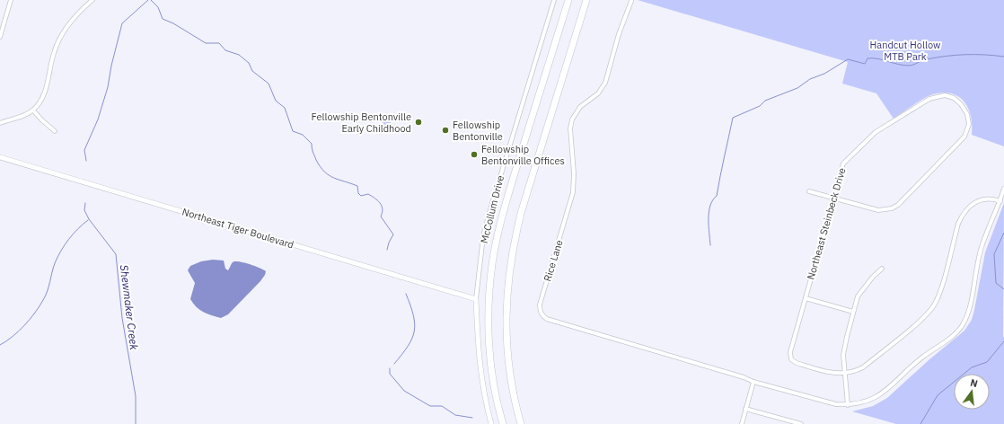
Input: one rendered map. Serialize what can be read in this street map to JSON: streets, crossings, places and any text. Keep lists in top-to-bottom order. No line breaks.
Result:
{"streets":{"street":["McCollum Drive","Northeast Steinbeck Drive","Northeast Tiger Boulevard","Rice Lane"]},"crossings":[["McCollum Drive","Northeast Tiger Boulevard"]],"water":["Shewmaker Creek"],"parks":["Handcut Hollow MTB Park"],"places":["Fellowship Bentonville Early Childhood","Fellowship Bentonville","Fellowship Bentonville Offices"],"north":"top"}
